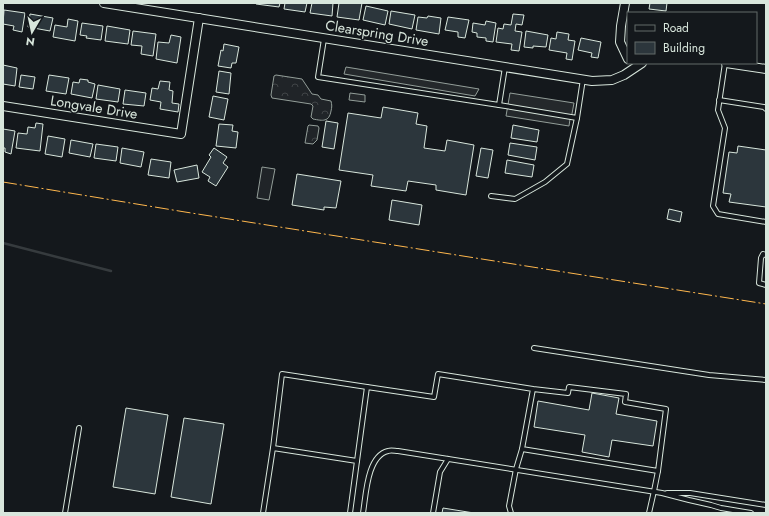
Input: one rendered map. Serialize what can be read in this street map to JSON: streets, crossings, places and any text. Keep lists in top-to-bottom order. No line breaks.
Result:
{"streets":{"street":["Clearspring Drive","Longvale Drive"]},"crossings":[["Clearspring Drive","Longvale Drive"]],"legend":["Road","Building"],"north":"bottom"}
